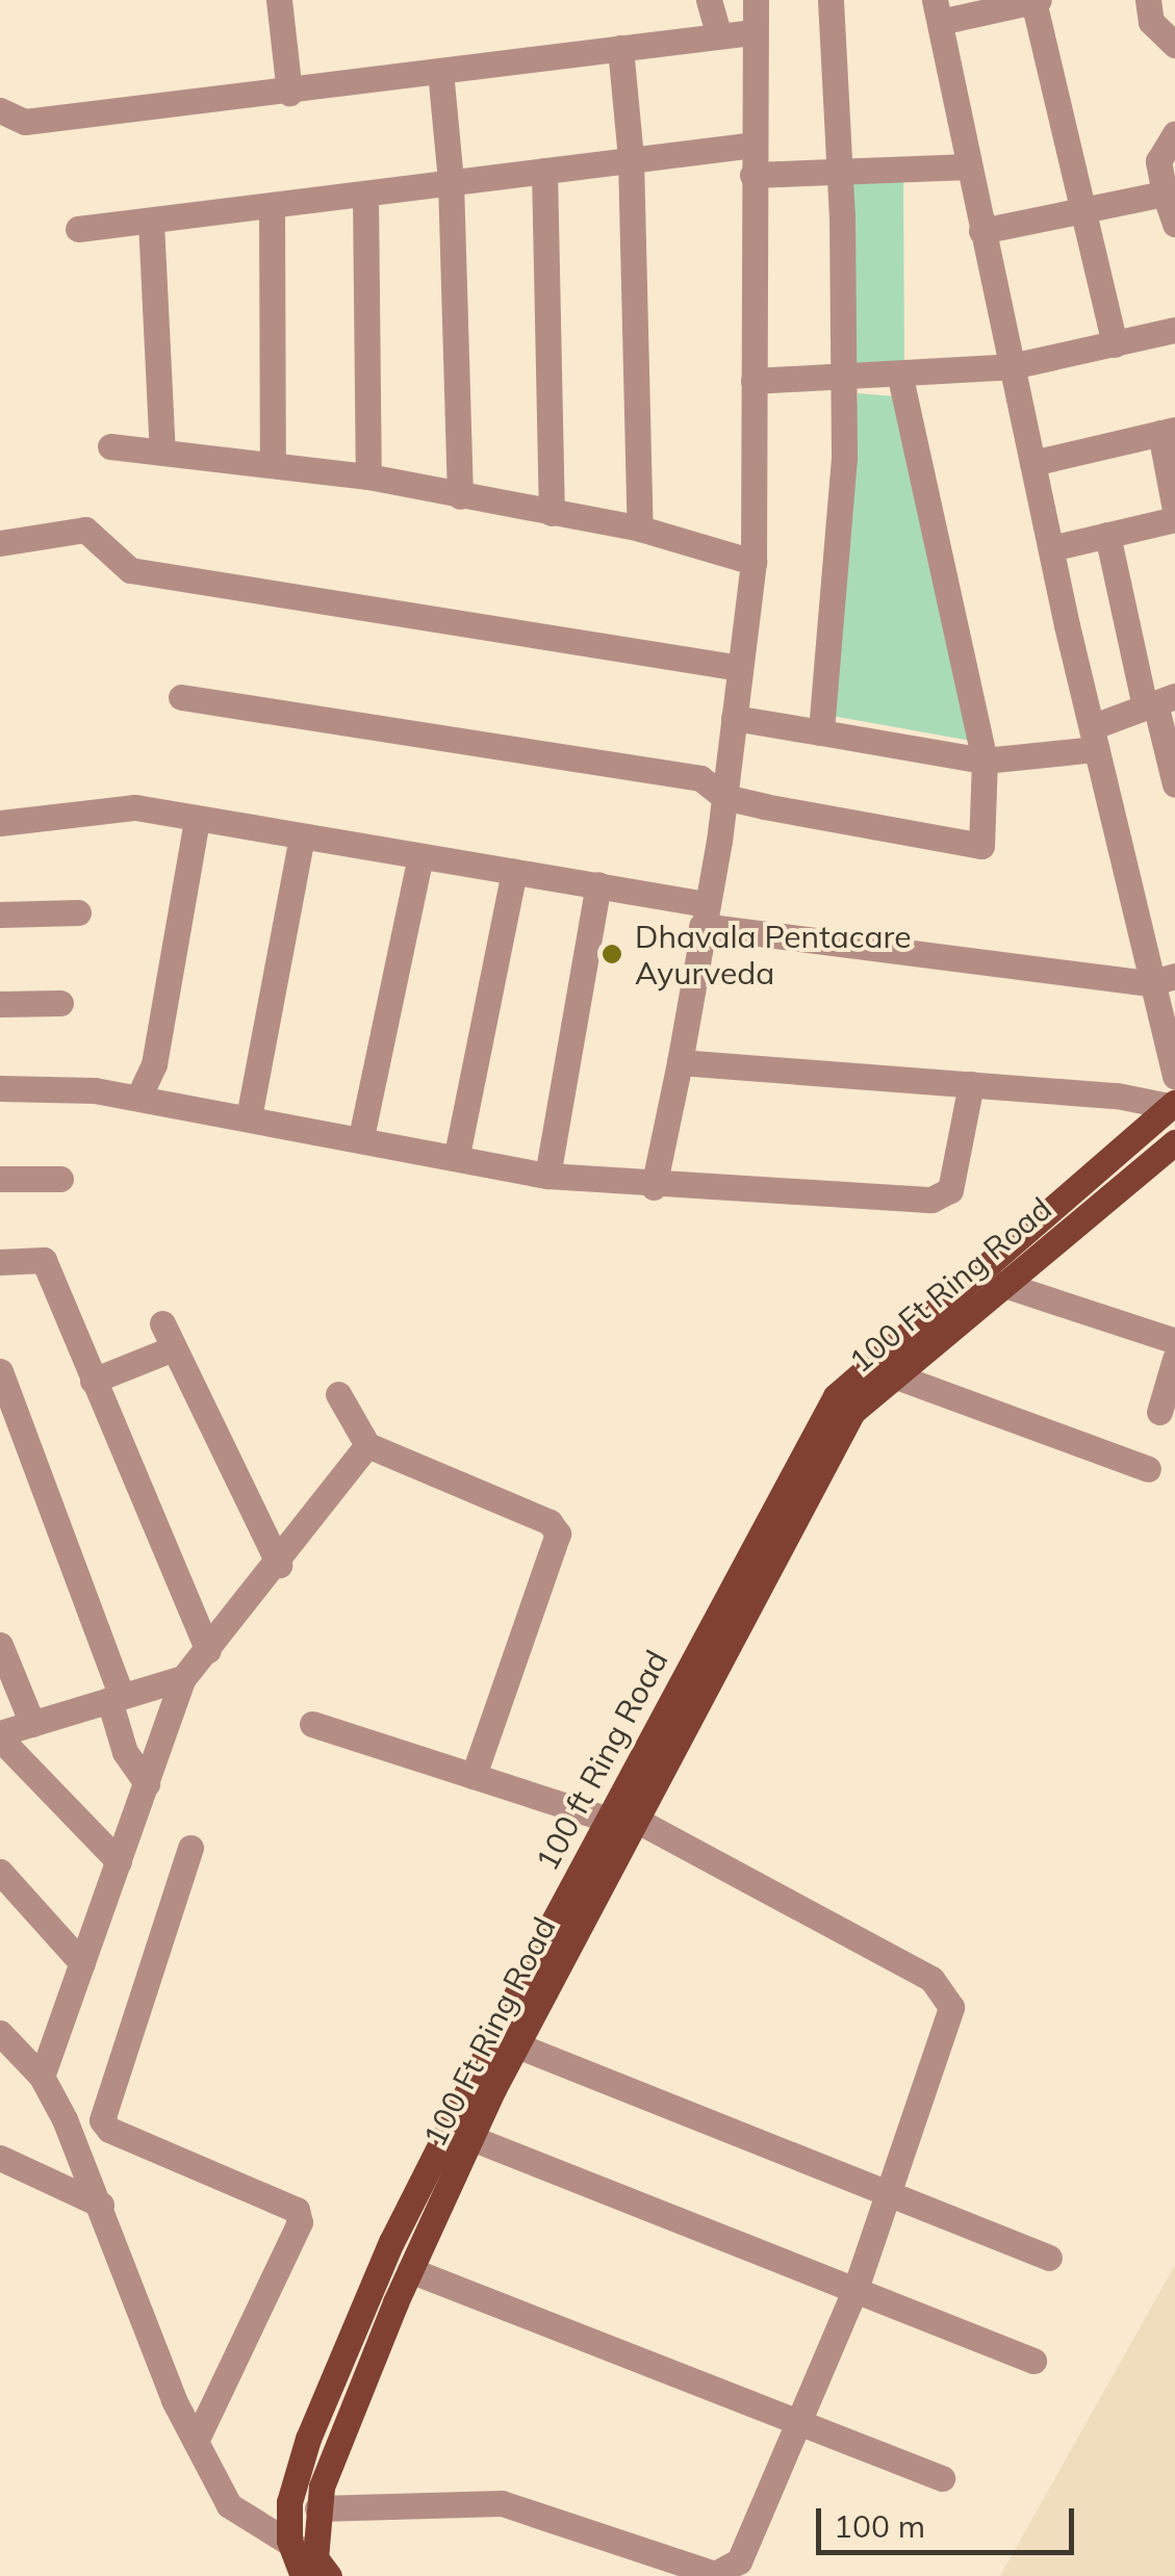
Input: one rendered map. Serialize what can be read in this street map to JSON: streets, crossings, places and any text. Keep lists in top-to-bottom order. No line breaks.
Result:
{"streets":{"main road":["100 Ft Ring Road","100 ft Ring Road"]},"crossings":[["100 Ft Ring Road","100 ft Ring Road"]],"places":["Dhavala Pentacare Ayurveda"],"scale_bar":"100 m"}
